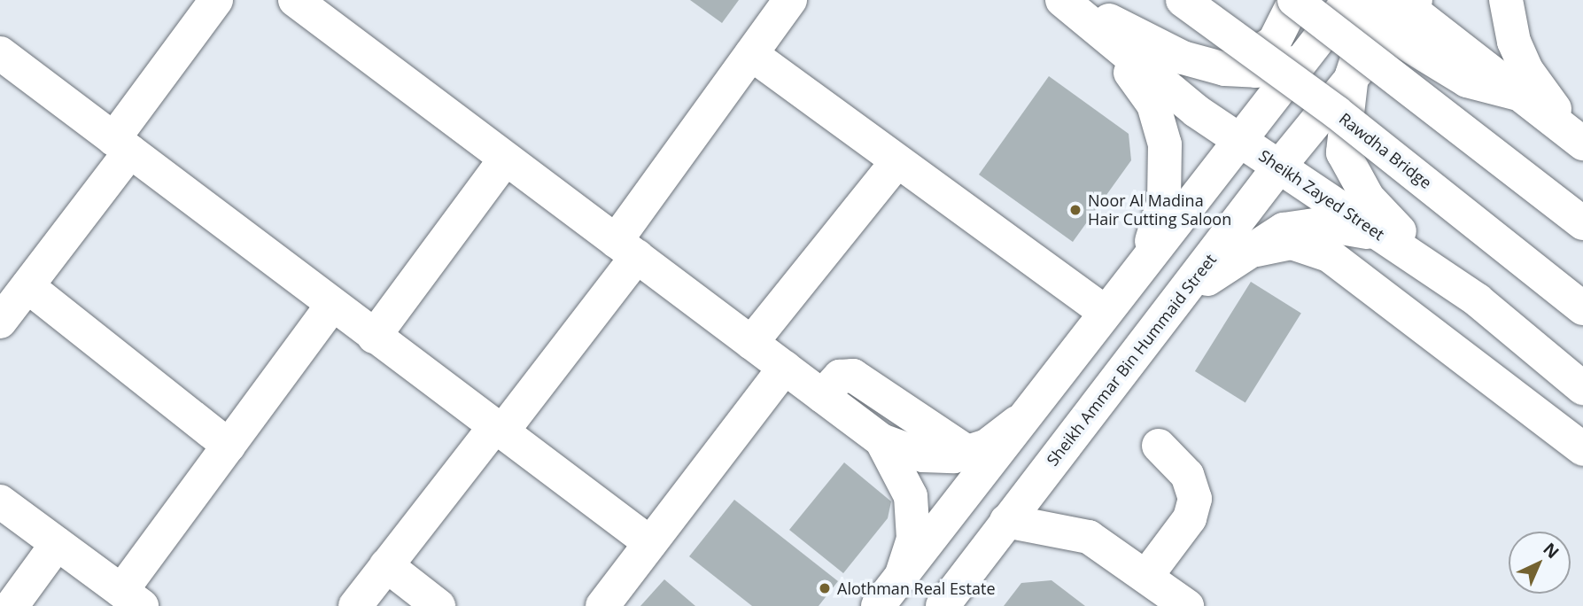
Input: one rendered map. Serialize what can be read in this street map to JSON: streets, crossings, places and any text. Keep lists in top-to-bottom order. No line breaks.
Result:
{"streets":{"main road":["Rawdha Bridge","Sheikh Zayed Street","Sheikh Ammar Bin Hummaid Street"]},"crossings":[["Sheikh Zayed Street","Sheikh Ammar Bin Hummaid Street"]],"places":["Noor Al Madina Hair Cutting Saloon","Alothman Real Estate"],"north":"top right"}
